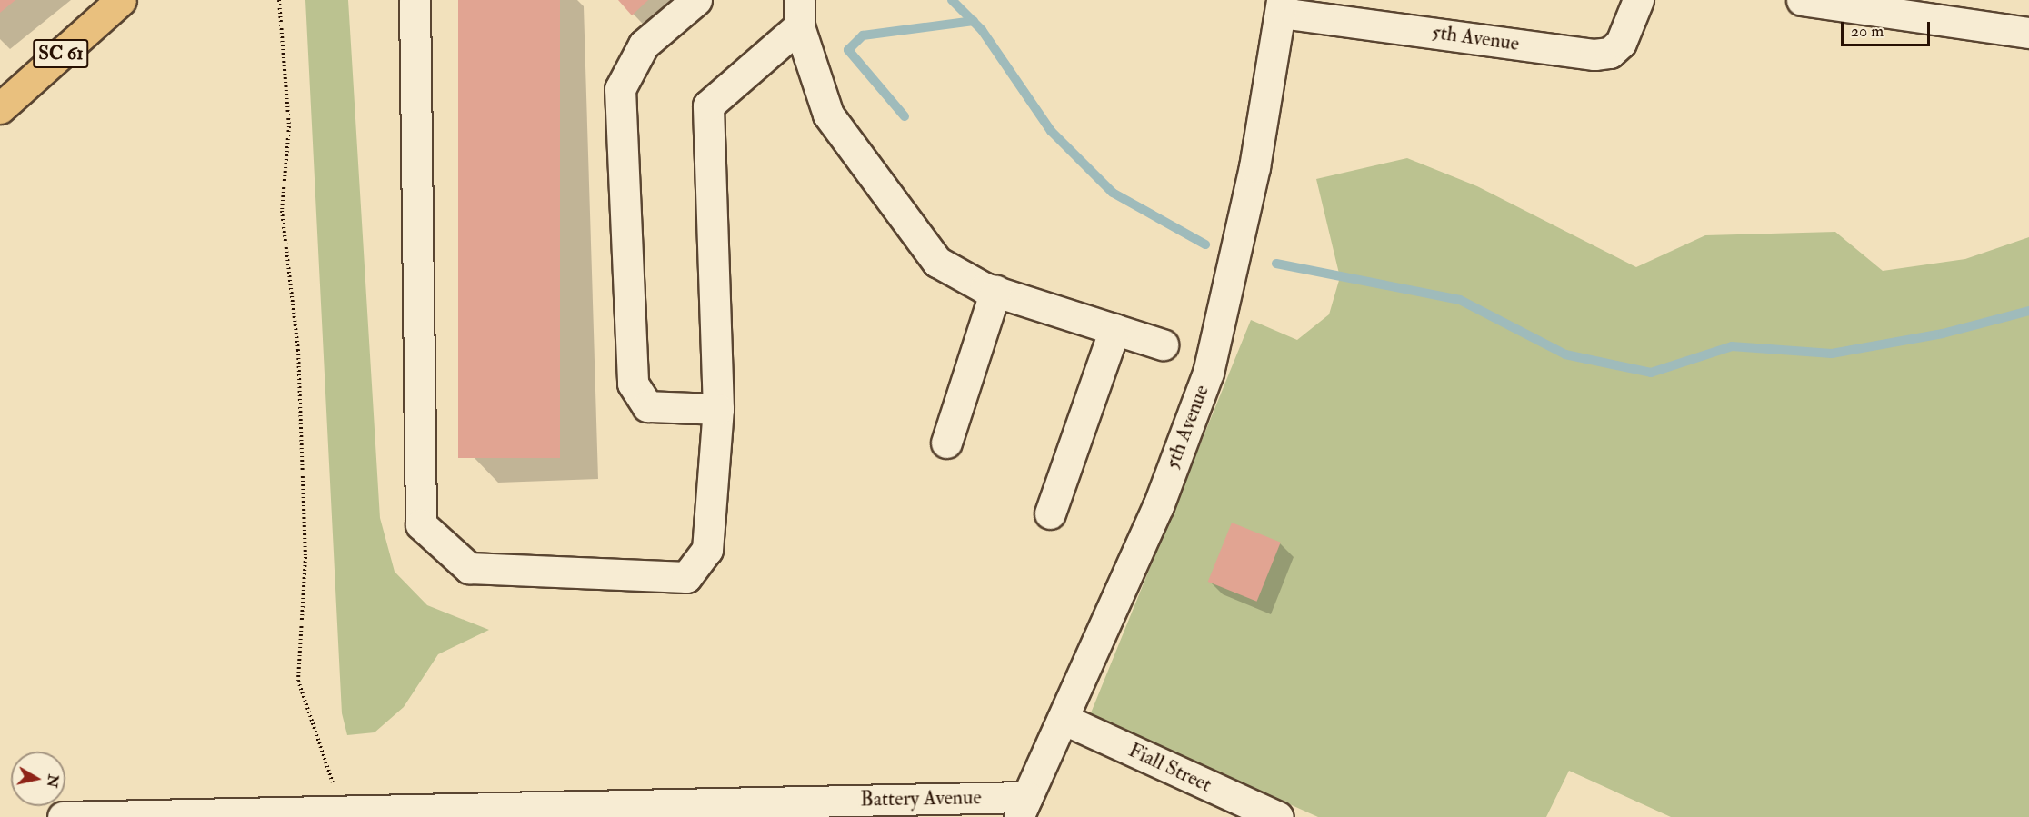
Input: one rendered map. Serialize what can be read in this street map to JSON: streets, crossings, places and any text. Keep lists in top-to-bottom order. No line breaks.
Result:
{"streets":{"main road":["SC 61"],"street":["5th Avenue","Fiall Street","Battery Avenue"]},"crossings":[["5th Avenue","Fiall Street"],["5th Avenue","Battery Avenue"]],"scale_bar":"20 m","north":"right"}
